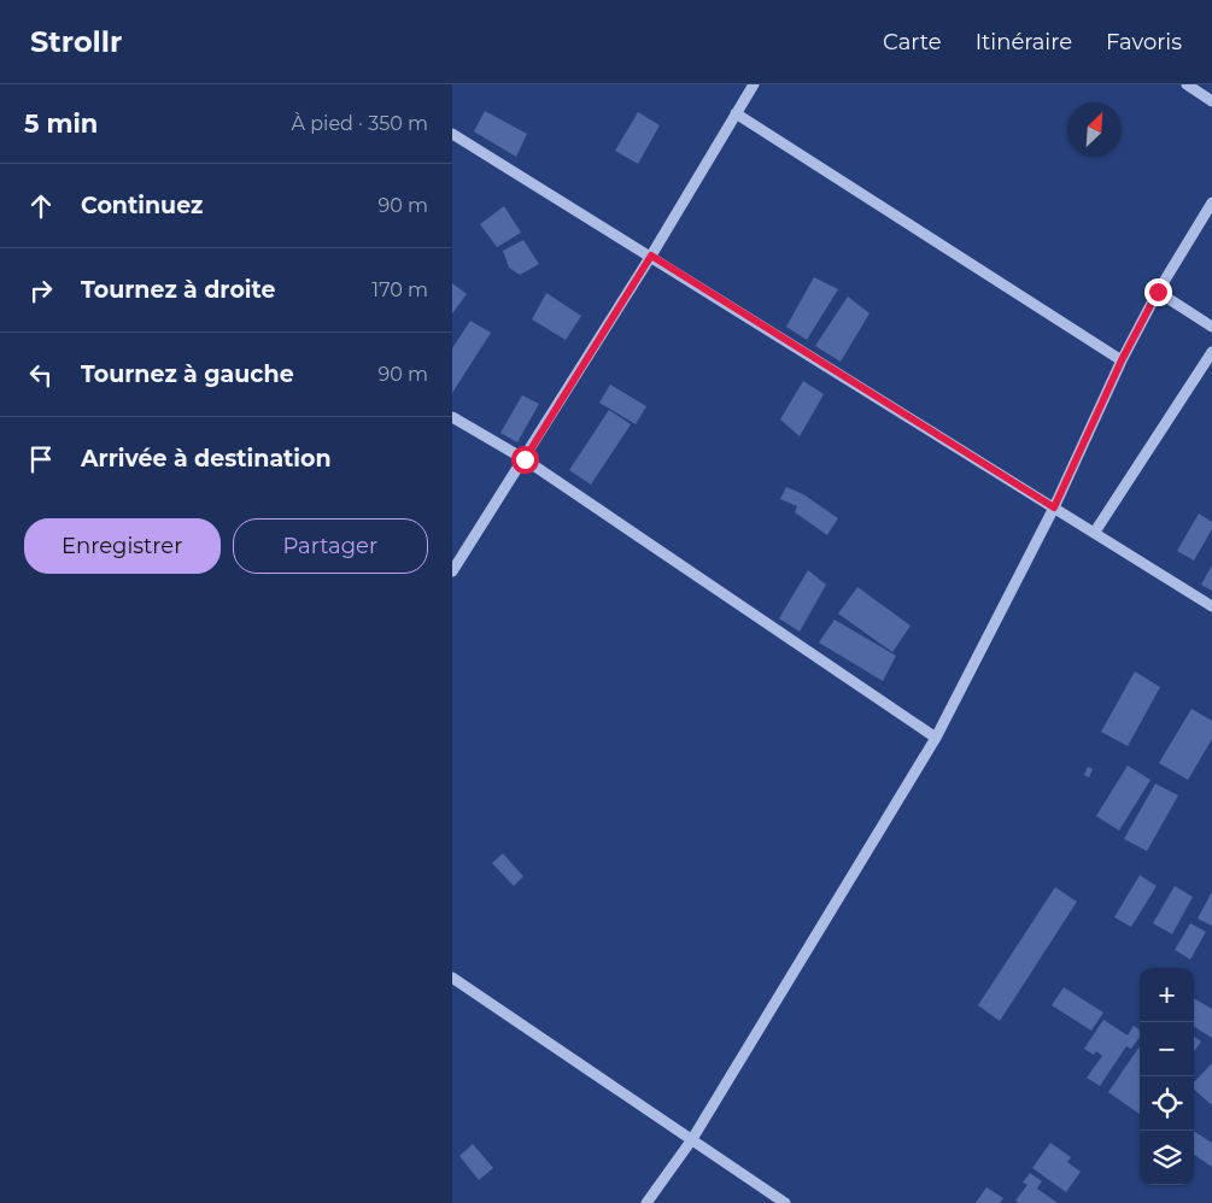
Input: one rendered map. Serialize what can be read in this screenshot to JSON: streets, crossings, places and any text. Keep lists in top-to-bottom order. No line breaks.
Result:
{"north":"top right","page":{"header":"Strollr","nav":["Carte","Itinéraire","Favoris"],"heading":["5 min","À pied · 350 m"],"list":[["Continuez","90 m"],["Tournez à droite","170 m"],["Tournez à gauche","90 m"],"Arrivée à destination"],"buttons":["Enregistrer","Partager"],"map_buttons":["+","−"]}}
